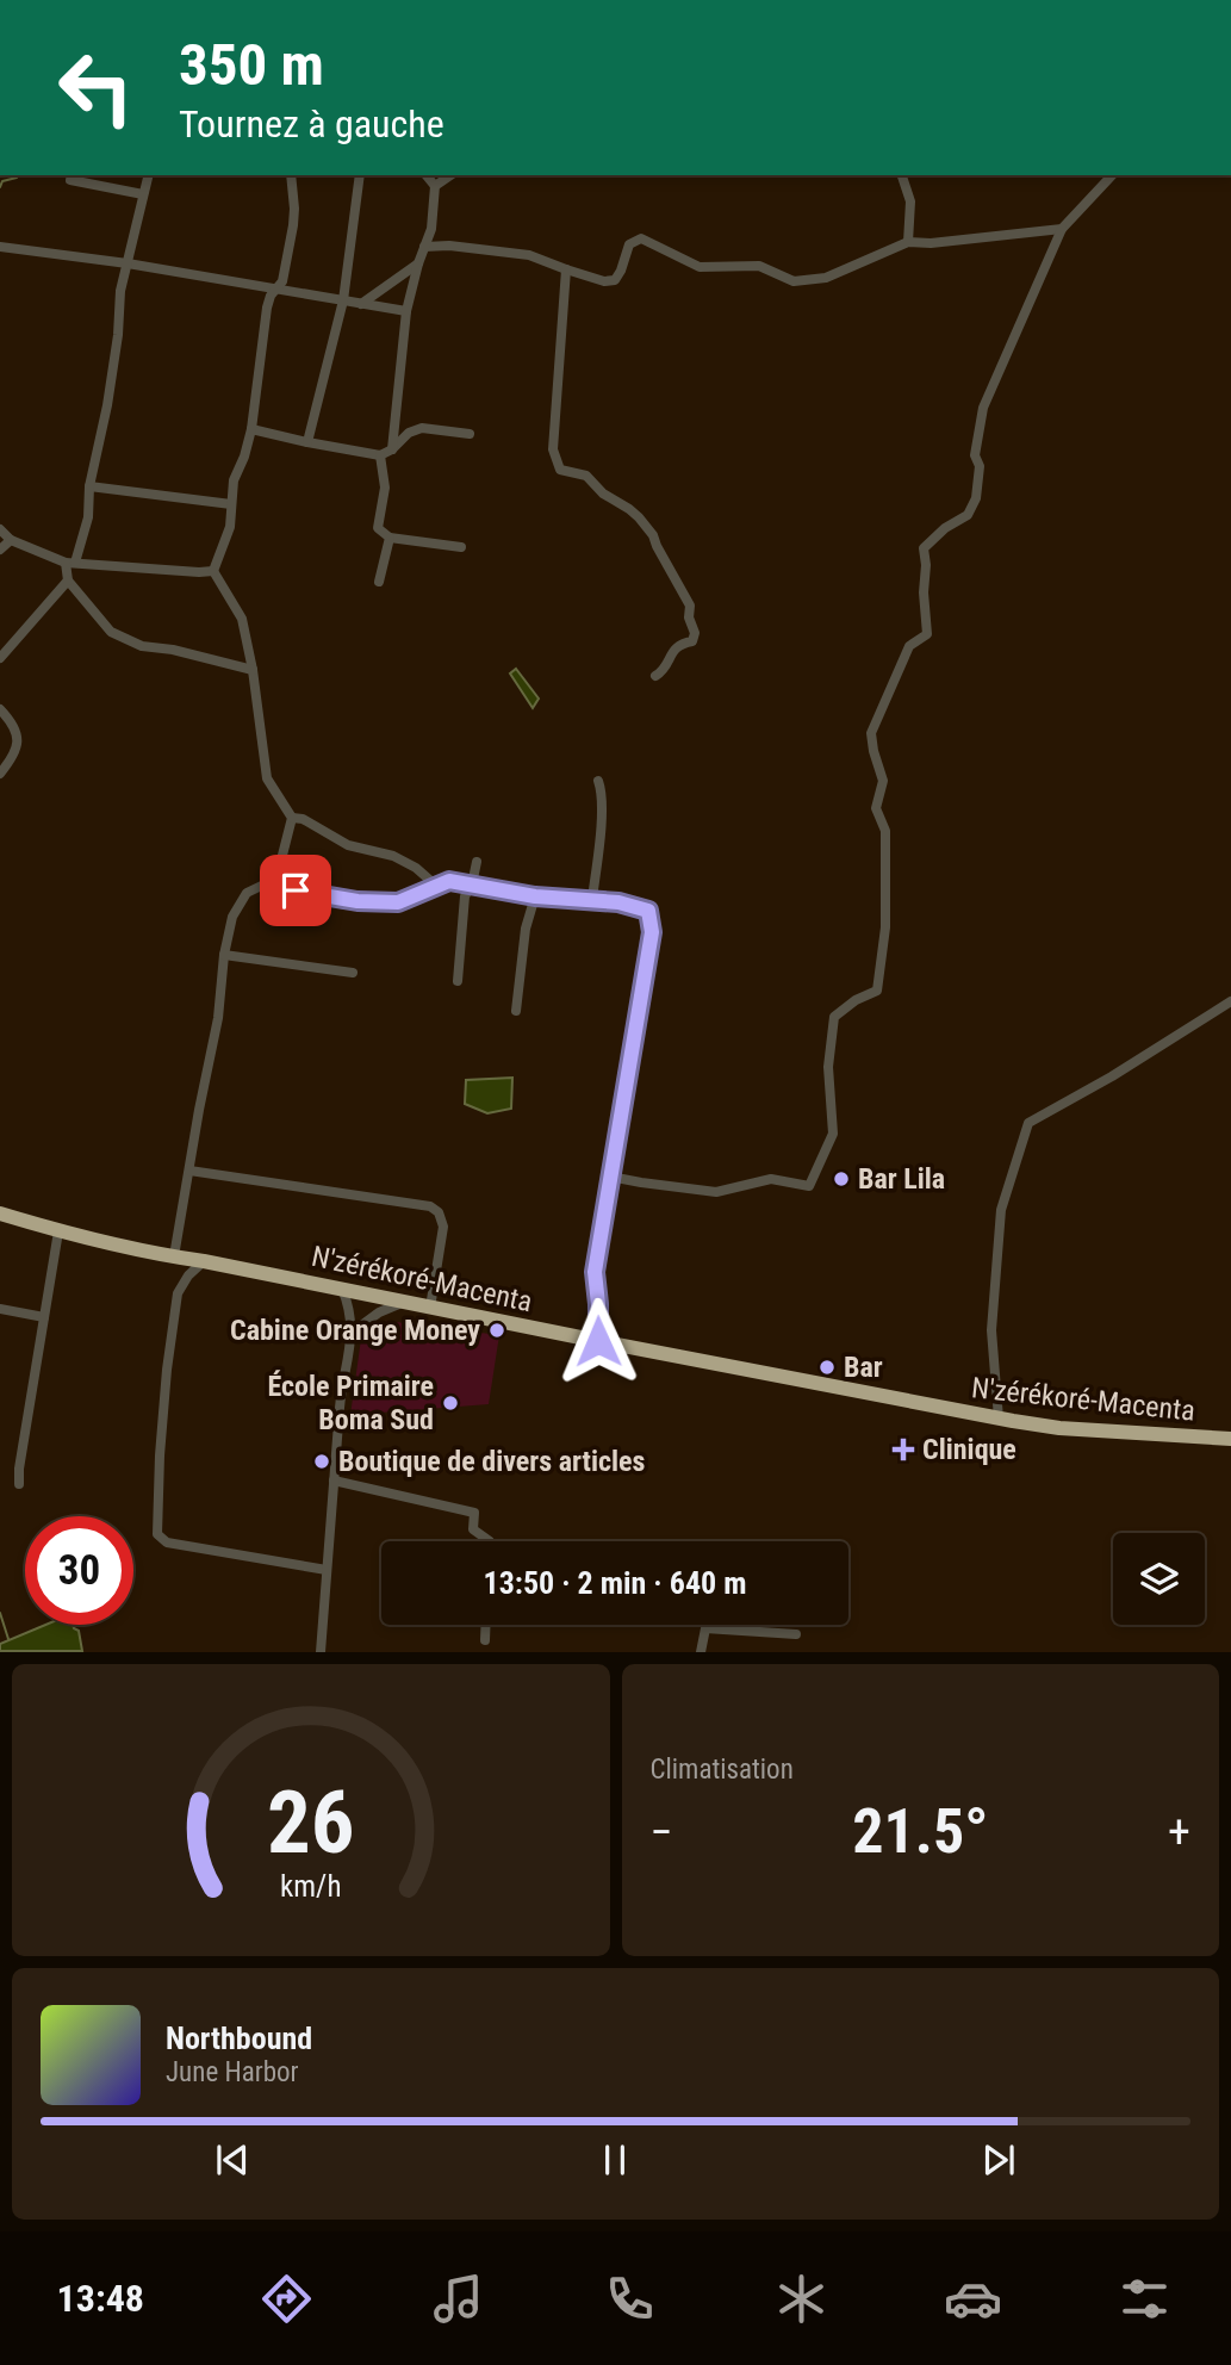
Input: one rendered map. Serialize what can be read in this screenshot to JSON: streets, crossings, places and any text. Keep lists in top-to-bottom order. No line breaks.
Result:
{"streets":{"highway":["N'zérékoré-Macenta"]},"places":{"other":["Bar Lila","Cabine Orange Money","Bar","École Primaire Boma Sud","Boutique de divers articles"],"health":["Clinique"]},"page":{"turn":["350 m","Tournez à gauche"],"limit":"30","trip":"13:50 · 2 min · 640 m","tile":"Climatisation","heat":["−","21.5°","+"],"song":["Northbound","June Harbor"],"tabs":"13:48","gauge":["26","km/h"]}}
